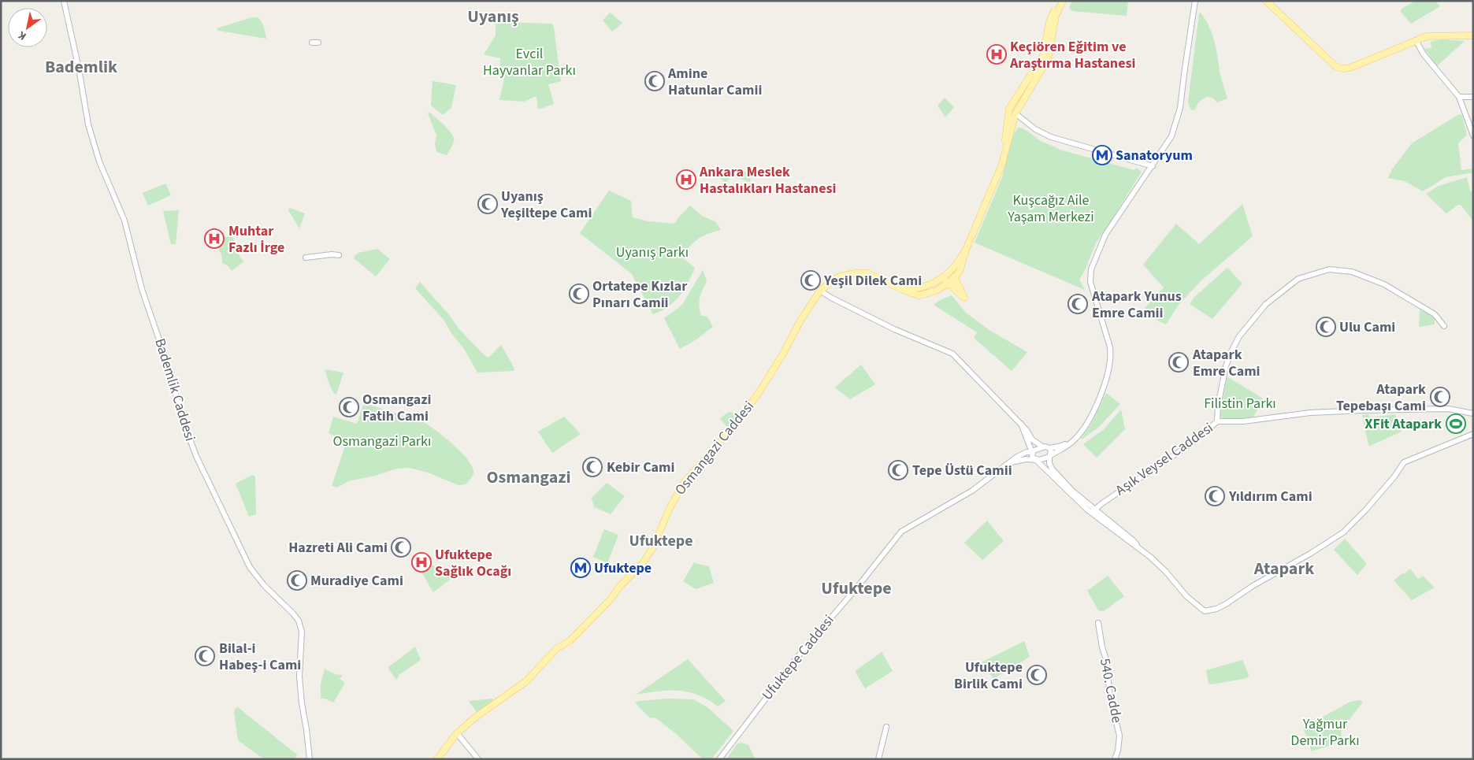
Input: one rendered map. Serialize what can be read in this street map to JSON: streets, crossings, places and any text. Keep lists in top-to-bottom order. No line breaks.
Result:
{"streets":{"main road":["Osmangazi Caddesi"],"street":["Bademlik Caddesi","Aşık Veysel Caddesi","Ufuktepe Caddesi","540. Cadde"]},"districts":["Uyanış","Bademlik","Osmangazi","Ufuktepe","Atapark","Ufuktepe"],"parks":["Evcil Hayvanlar Parkı","Kuşcağız Aile Yaşam Merkezi","Uyanış Parkı","Filistin Parkı","Osmangazi Parkı","Yağmur Demir Parkı"],"places":{"hospital":["Keçiören Eğitim ve Araştırma Hastanesi","Ankara Meslek Hastalıkları Hastanesi","Muhtar Fazlı İrge","Ufuktepe Sağlık Ocağı"],"mosque":["Amine Hatunlar Camii","Uyanış Yeşiltepe Cami","Yeşil Dilek Cami","Ortatepe Kızlar Pınarı Camii","Atapark Yunus Emre Camii","Ulu Cami","Atapark Emre Cami","Atapark Tepebaşı Cami","Osmangazi Fatih Cami","Kebir Cami","Tepe Üstü Camii","Yıldırım Cami","Hazreti Ali Cami","Muradiye Cami","Bilal-i Habeş-i Cami","Ufuktepe Birlik Cami"],"metro station":["Sanatoryum","Ufuktepe"],"sports":["XFit Atapark"]},"north":"bottom left"}
